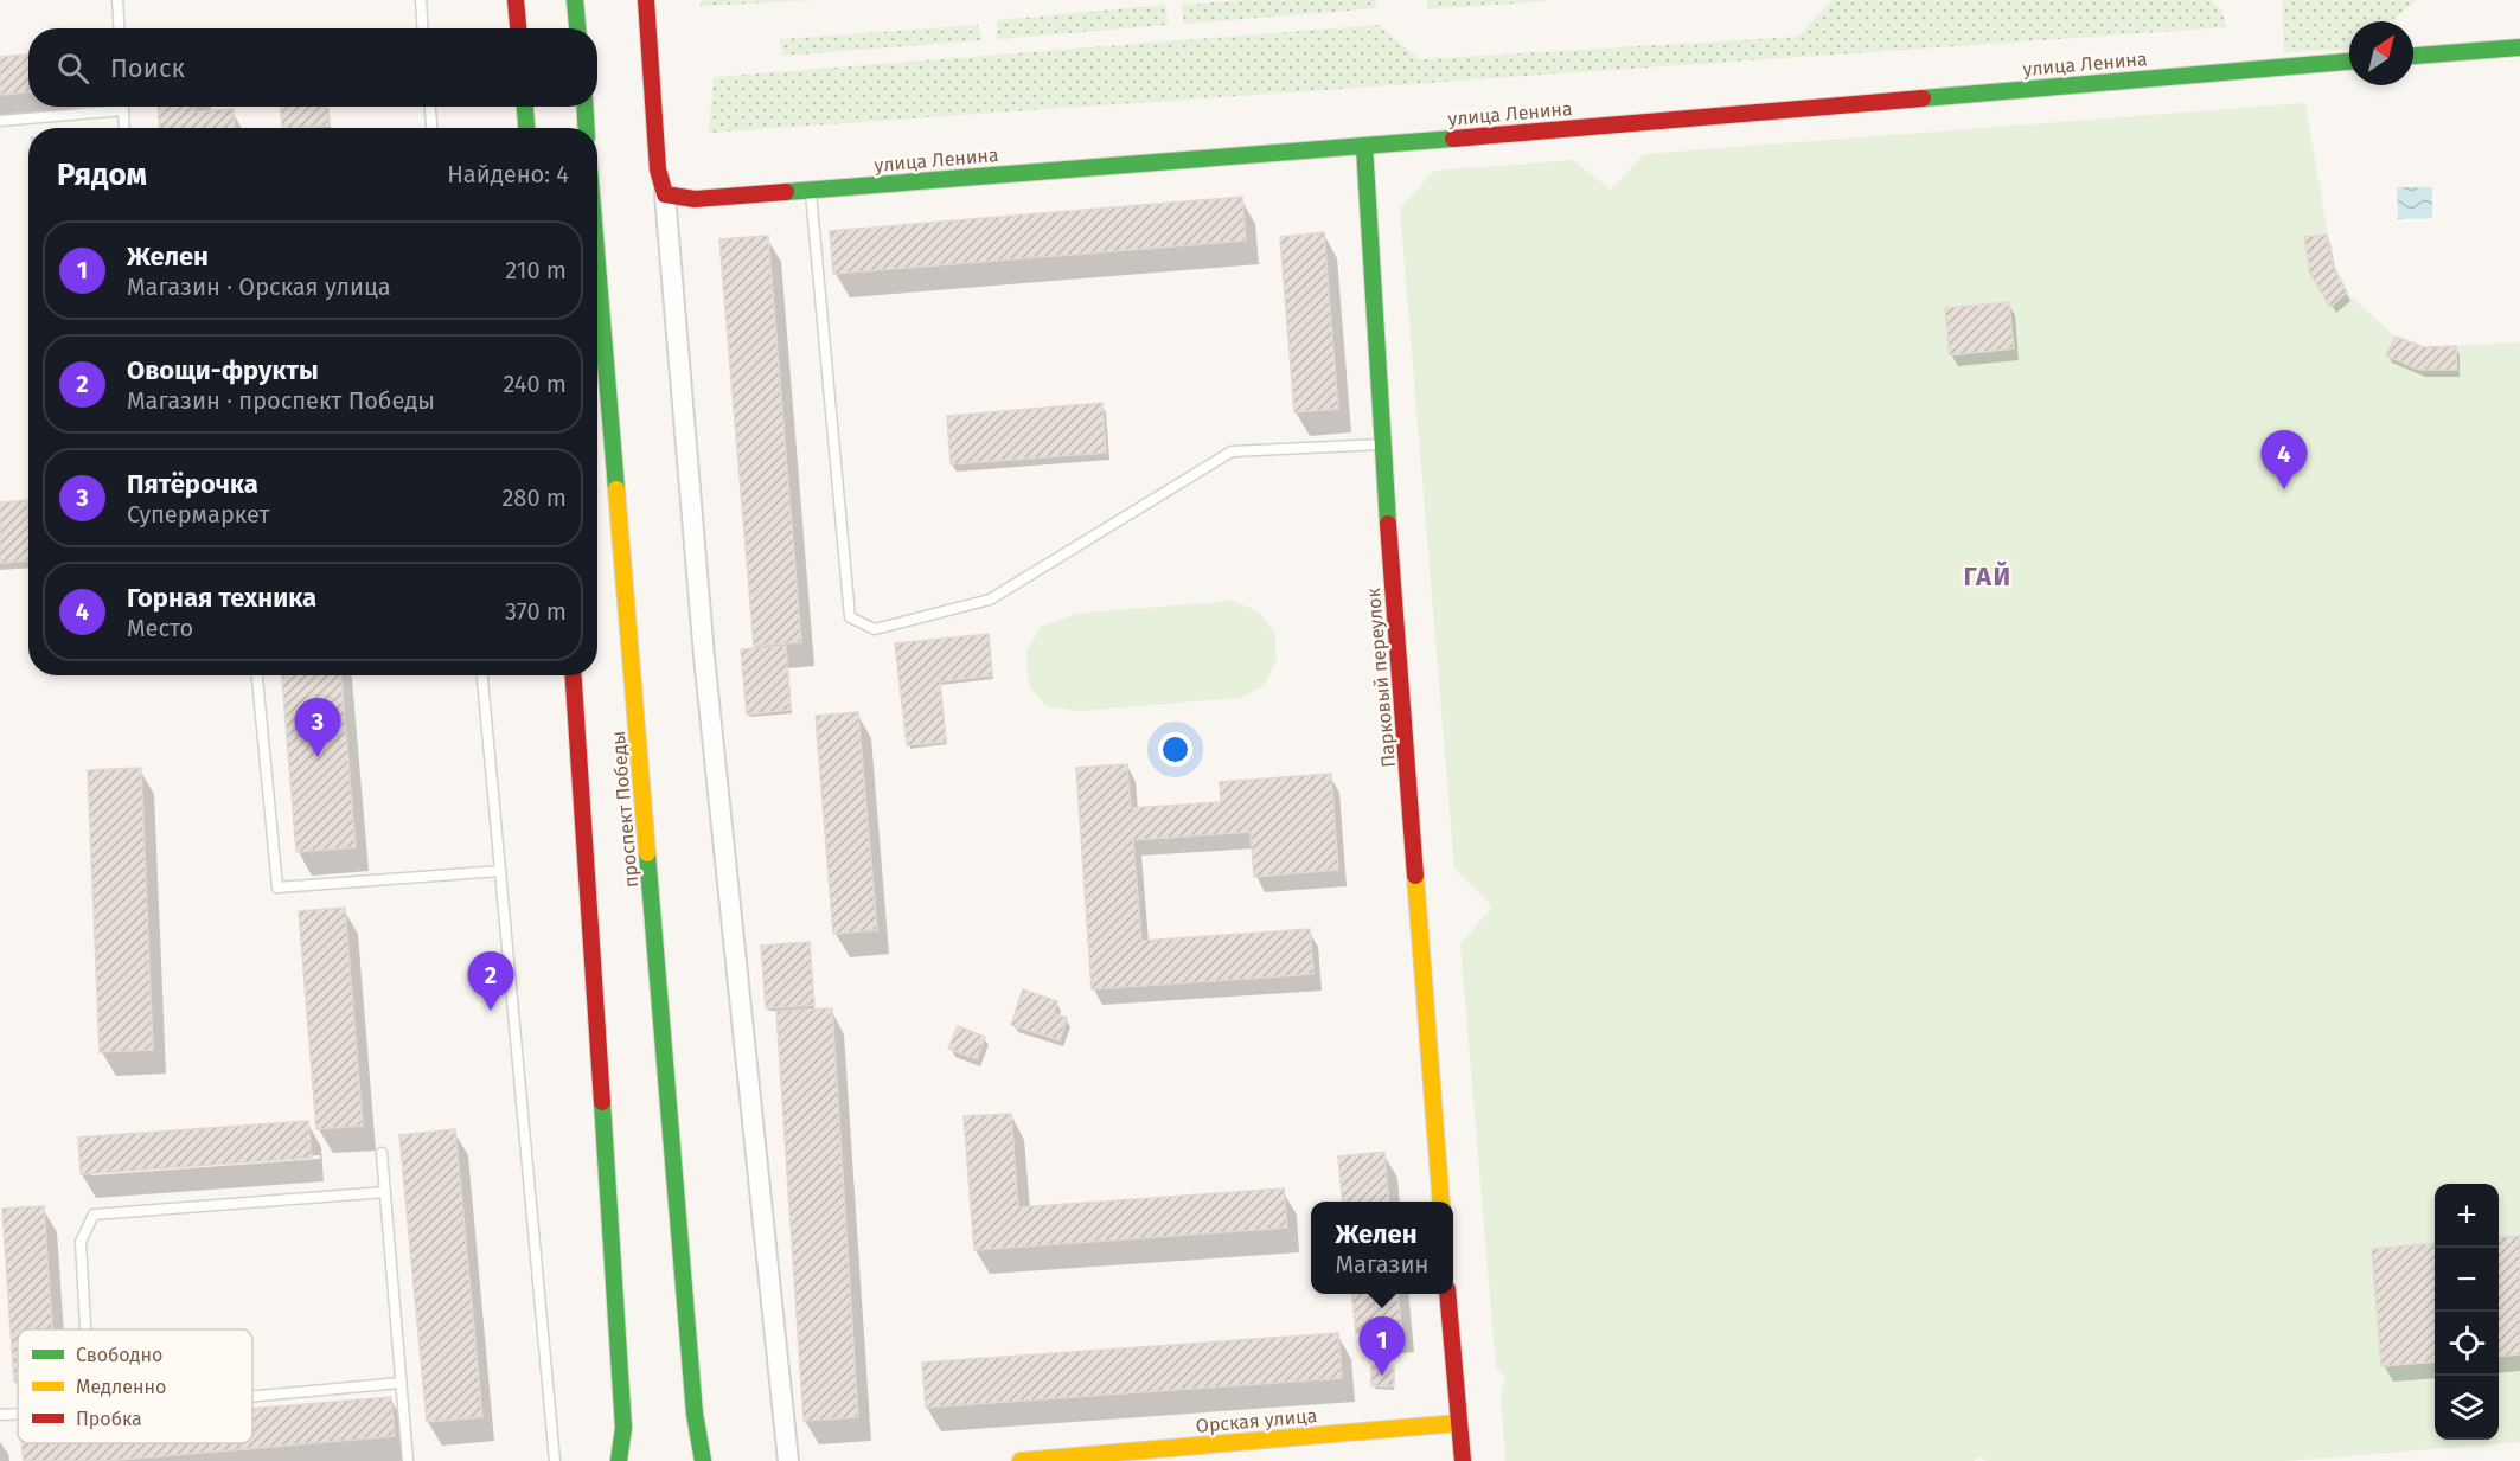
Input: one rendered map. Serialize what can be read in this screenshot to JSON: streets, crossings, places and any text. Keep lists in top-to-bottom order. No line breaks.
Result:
{"streets":{"main road":["улица Ленина","Парковый переулок","проспект Победы","Орская улица"]},"crossings":[["улица Ленина","Парковый переулок"]],"districts":["ГАЙ"],"legend":["Свободно","Медленно","Пробка"],"north":"top right","page":{"search":"Поиск","heading":["Рядом","Найдено: 4"],"list":[{"mark":"1","name":"Желен","note":"Магазин · Орская улица","value":"210 m"},{"mark":"2","name":"Овощи-фрукты","note":"Магазин · проспект Победы","value":"240 m"},{"mark":"3","name":"Пятёрочка","note":"Супермаркет","value":"280 m"},{"mark":"4","name":"Горная техника","note":"Место","value":"370 m"}],"pins":["4","3","2","1"],"map_buttons":["+","−"],"popup":["Желен","Магазин"]}}
